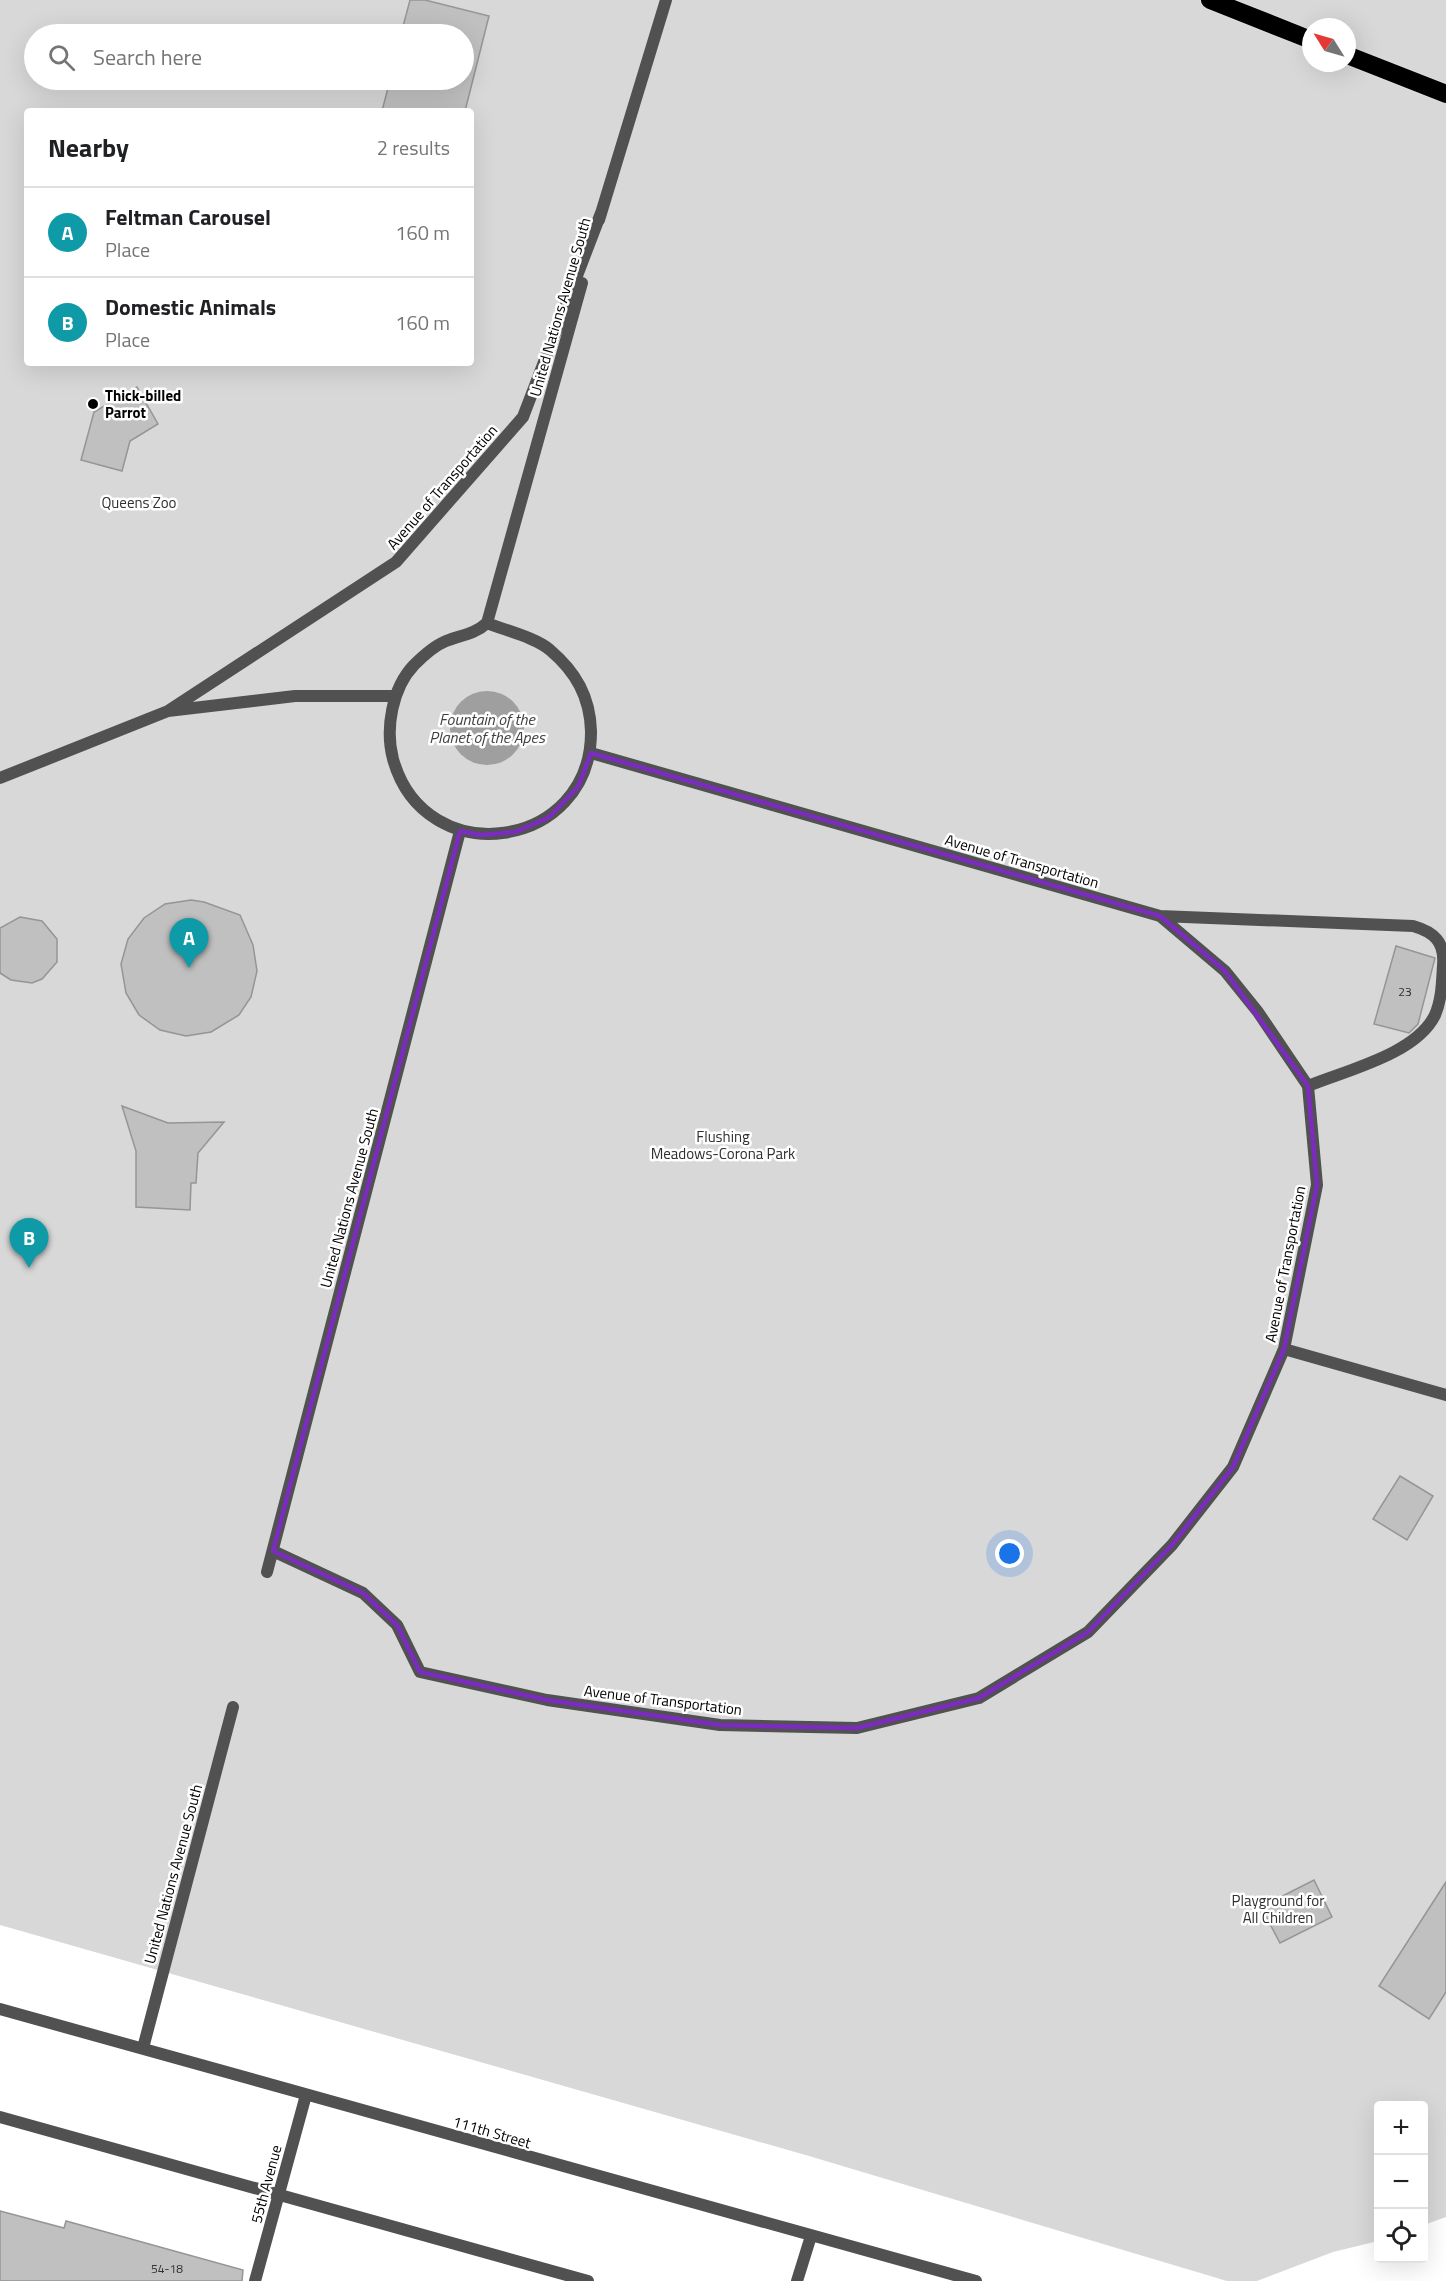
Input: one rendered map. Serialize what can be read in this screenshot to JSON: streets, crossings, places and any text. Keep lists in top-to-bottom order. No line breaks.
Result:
{"streets":{"street":["United Nations Avenue South","Avenue of Transportation","111th Street","55th Avenue"]},"crossings":[["United Nations Avenue South","Avenue of Transportation"],["United Nations Avenue South","111th Street"],["111th Street","55th Avenue"]],"water":["Fountain of the Planet of the Apes"],"parks":["Queens Zoo","Flushing Meadows-Corona Park","Playground for All Children"],"places":["Thick-billed Parrot"],"house_numbers":["23","54-18"],"north":"top left","page":{"search":"Search here","heading":["Nearby","2 results"],"list":[{"mark":"A","name":"Feltman Carousel","note":"Place","value":"160 m"},{"mark":"B","name":"Domestic Animals","note":"Place","value":"160 m"}],"pins":["A","B"],"map_buttons":["+","−"]}}
